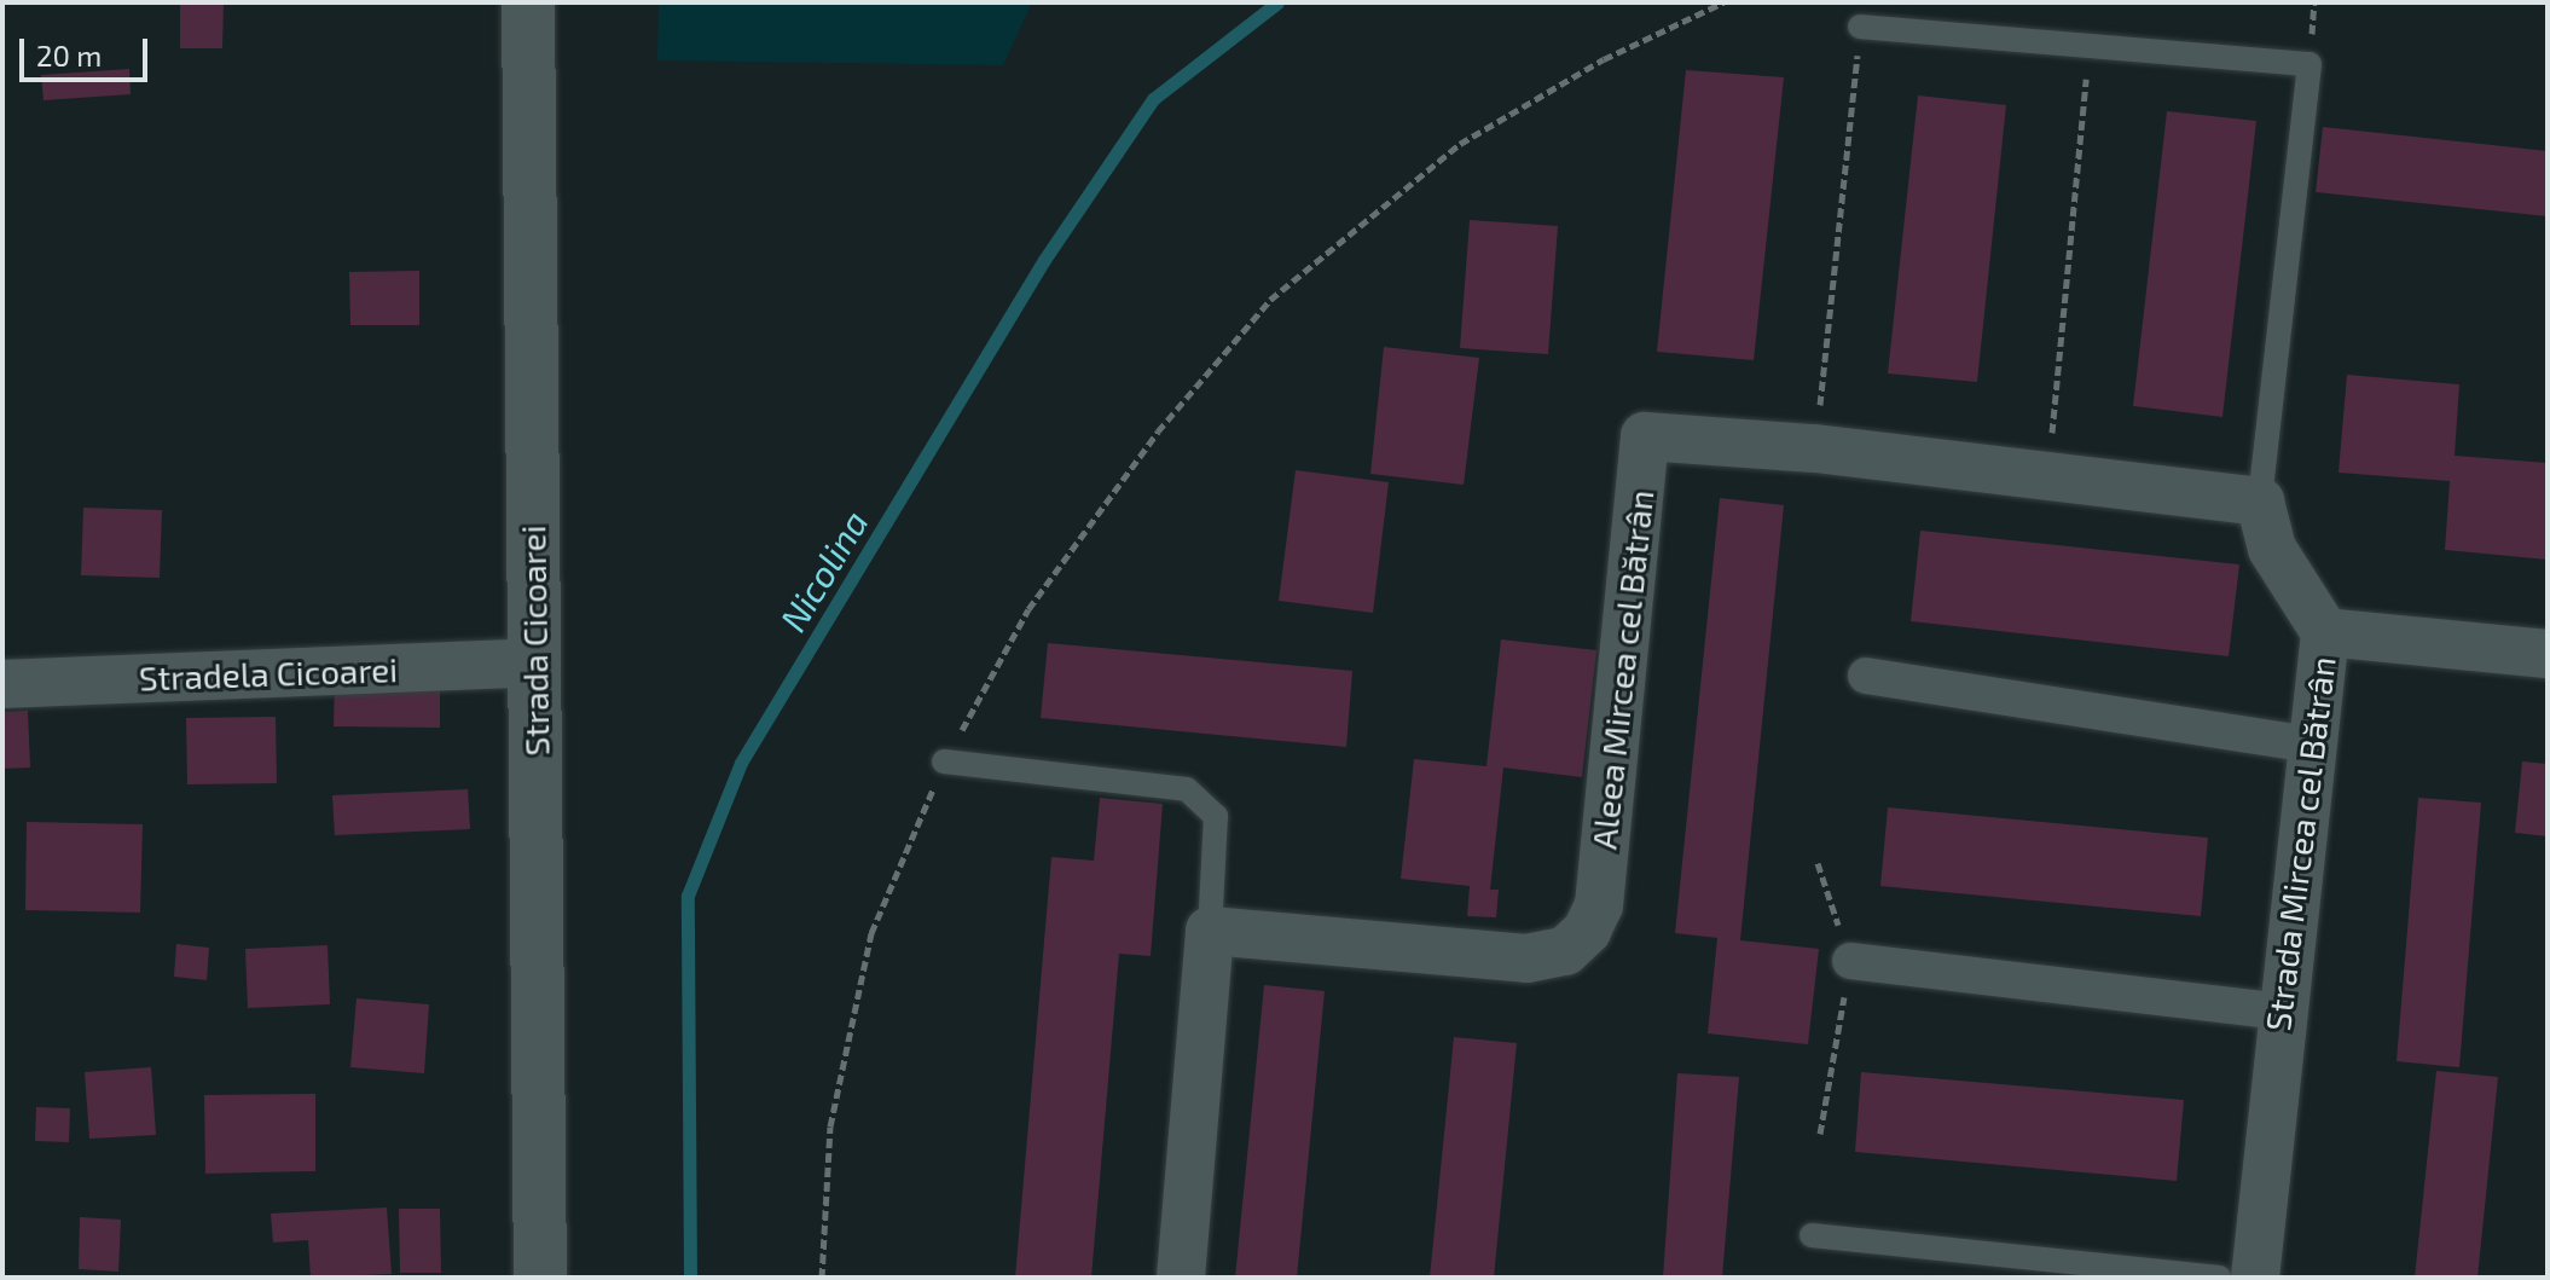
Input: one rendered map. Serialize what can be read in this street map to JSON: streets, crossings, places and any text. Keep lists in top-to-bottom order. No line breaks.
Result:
{"streets":{"street":["Strada Cicoarei","Aleea Mircea cel Bătrân","Stradela Cicoarei","Strada Mircea cel Bătrân"]},"crossings":[["Strada Cicoarei","Stradela Cicoarei"]],"water":["Nicolina"],"scale_bar":"20 m"}
